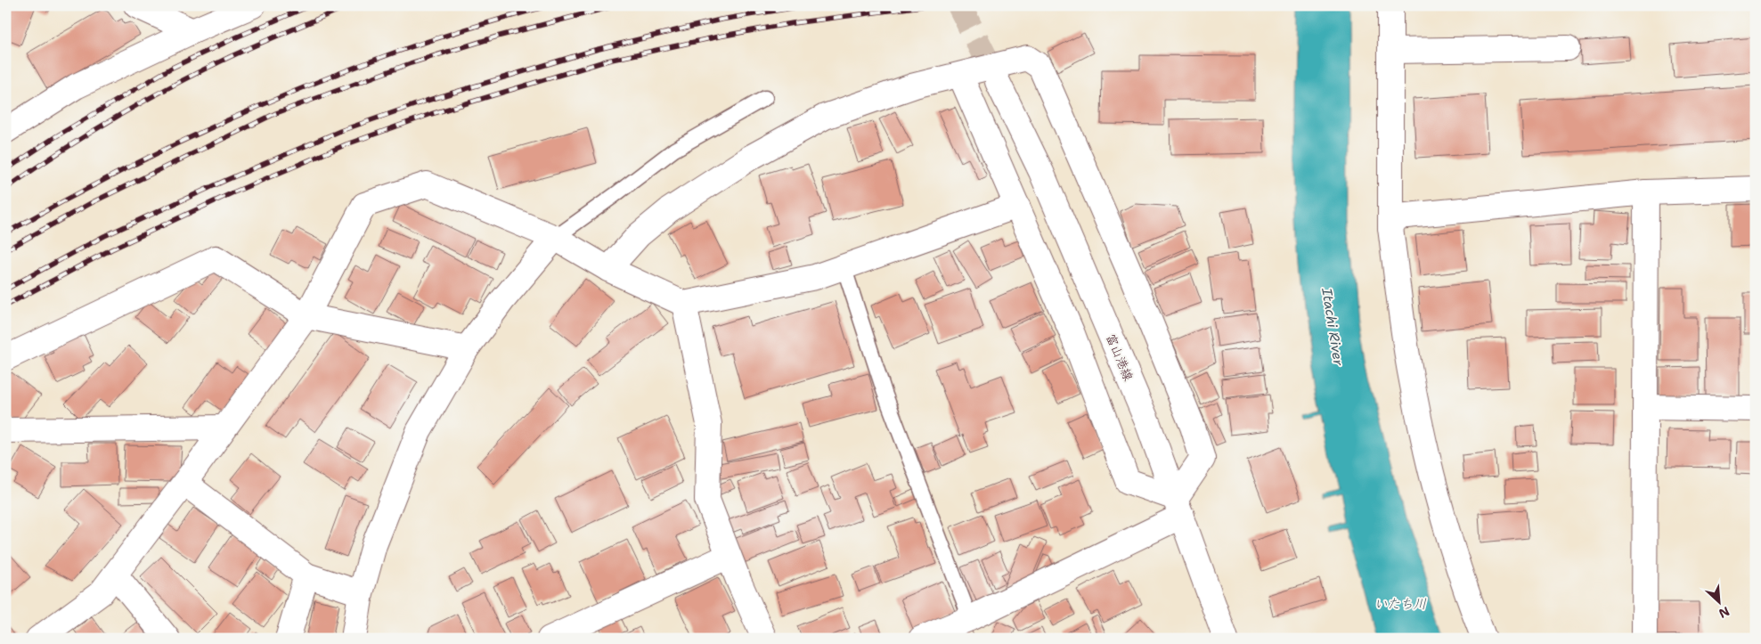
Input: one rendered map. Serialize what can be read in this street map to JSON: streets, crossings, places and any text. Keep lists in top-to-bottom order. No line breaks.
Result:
{"streets":{"street":["富山港線"]},"water":["Itachi River","いたち川"],"north":"bottom right"}
